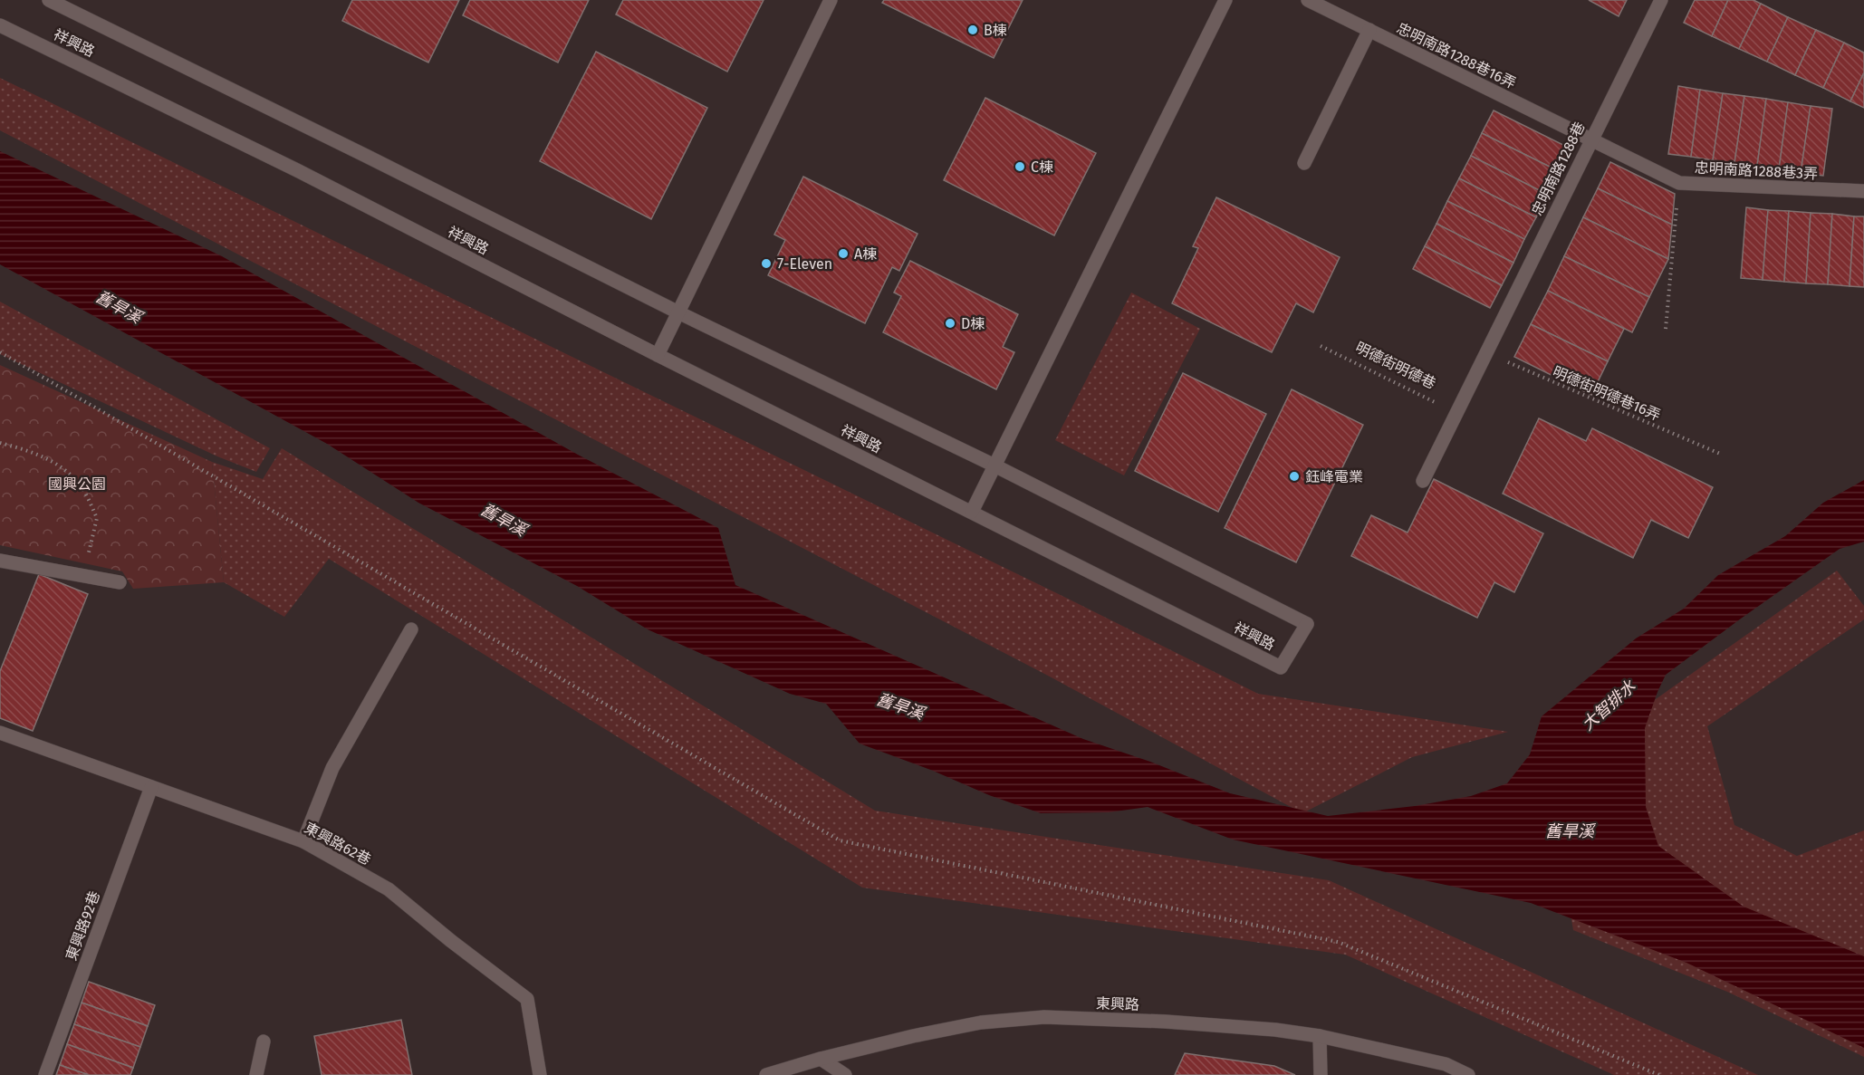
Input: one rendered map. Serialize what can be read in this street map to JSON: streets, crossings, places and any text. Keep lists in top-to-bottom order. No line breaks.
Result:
{"streets":{"street":["祥興路","忠明南路1288巷16弄","忠明南路1288巷","忠明南路1288巷3弄","東興路62巷","東興路92巷","東興路"],"path":["明德街明德巷","明德街明德巷16弄"]},"crossings":[["忠明南路1288巷16弄","忠明南路1288巷"],["忠明南路1288巷16弄","忠明南路1288巷3弄"],["忠明南路1288巷","忠明南路1288巷3弄"],["忠明南路1288巷","明德街明德巷16弄"],["東興路62巷","東興路92巷"]],"water":["舊旱溪","大智排水"],"parks":["國興公園"],"places":["B棟","C棟","A棟","7-Eleven","D棟","鈺峰電業"]}
